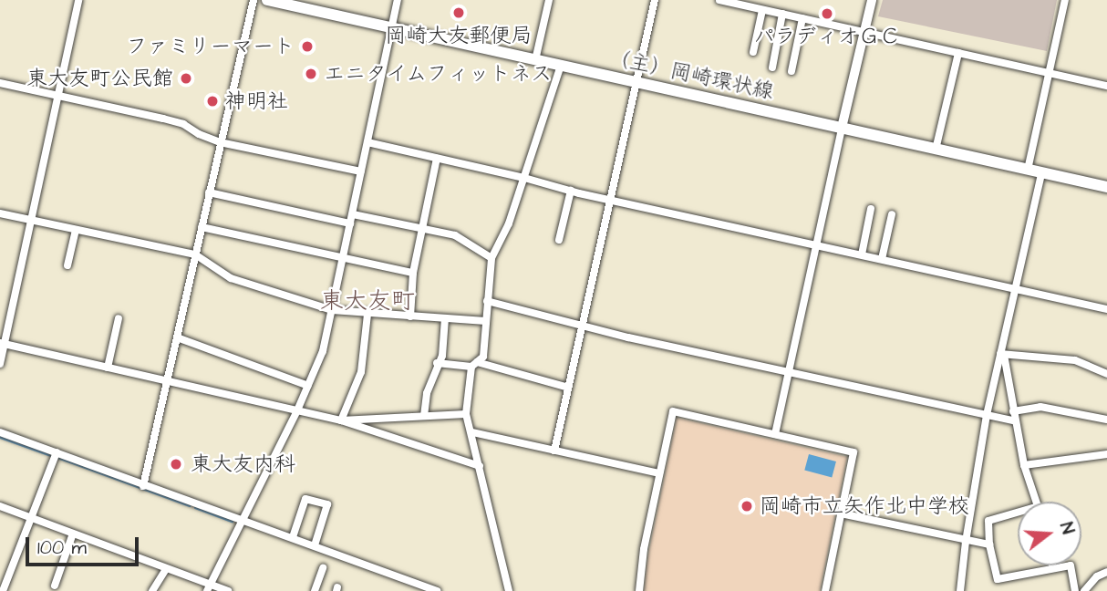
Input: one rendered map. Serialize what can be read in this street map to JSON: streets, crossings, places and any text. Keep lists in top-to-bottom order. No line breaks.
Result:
{"streets":{"main road":["（主）岡崎環状線"]},"districts":["東大友町"],"places":["岡崎大友郵便局","パラディオＧＣ","ファミリーマート","エニタイムフィットネス","東大友町公民館","神明社","東大友内科","岡崎市立矢作北中学校"],"scale_bar":"100 m","north":"right"}
